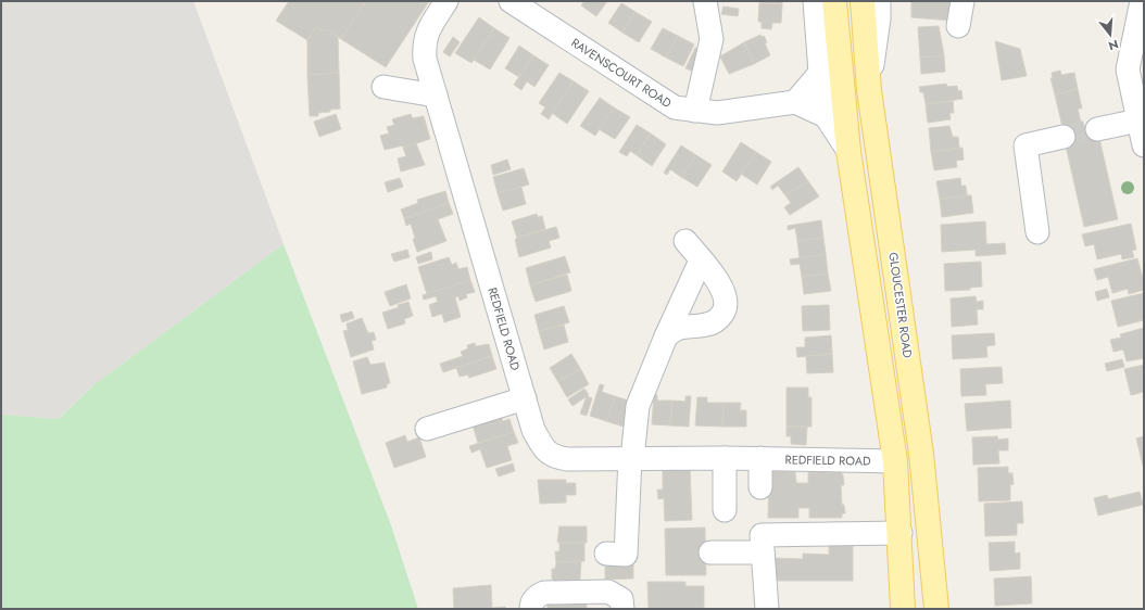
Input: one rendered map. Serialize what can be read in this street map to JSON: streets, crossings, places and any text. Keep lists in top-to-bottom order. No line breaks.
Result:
{"streets":{"main road":["GLOUCESTER ROAD"],"street":["RAVENSCOURT ROAD","REDFIELD ROAD"]},"north":"bottom"}
